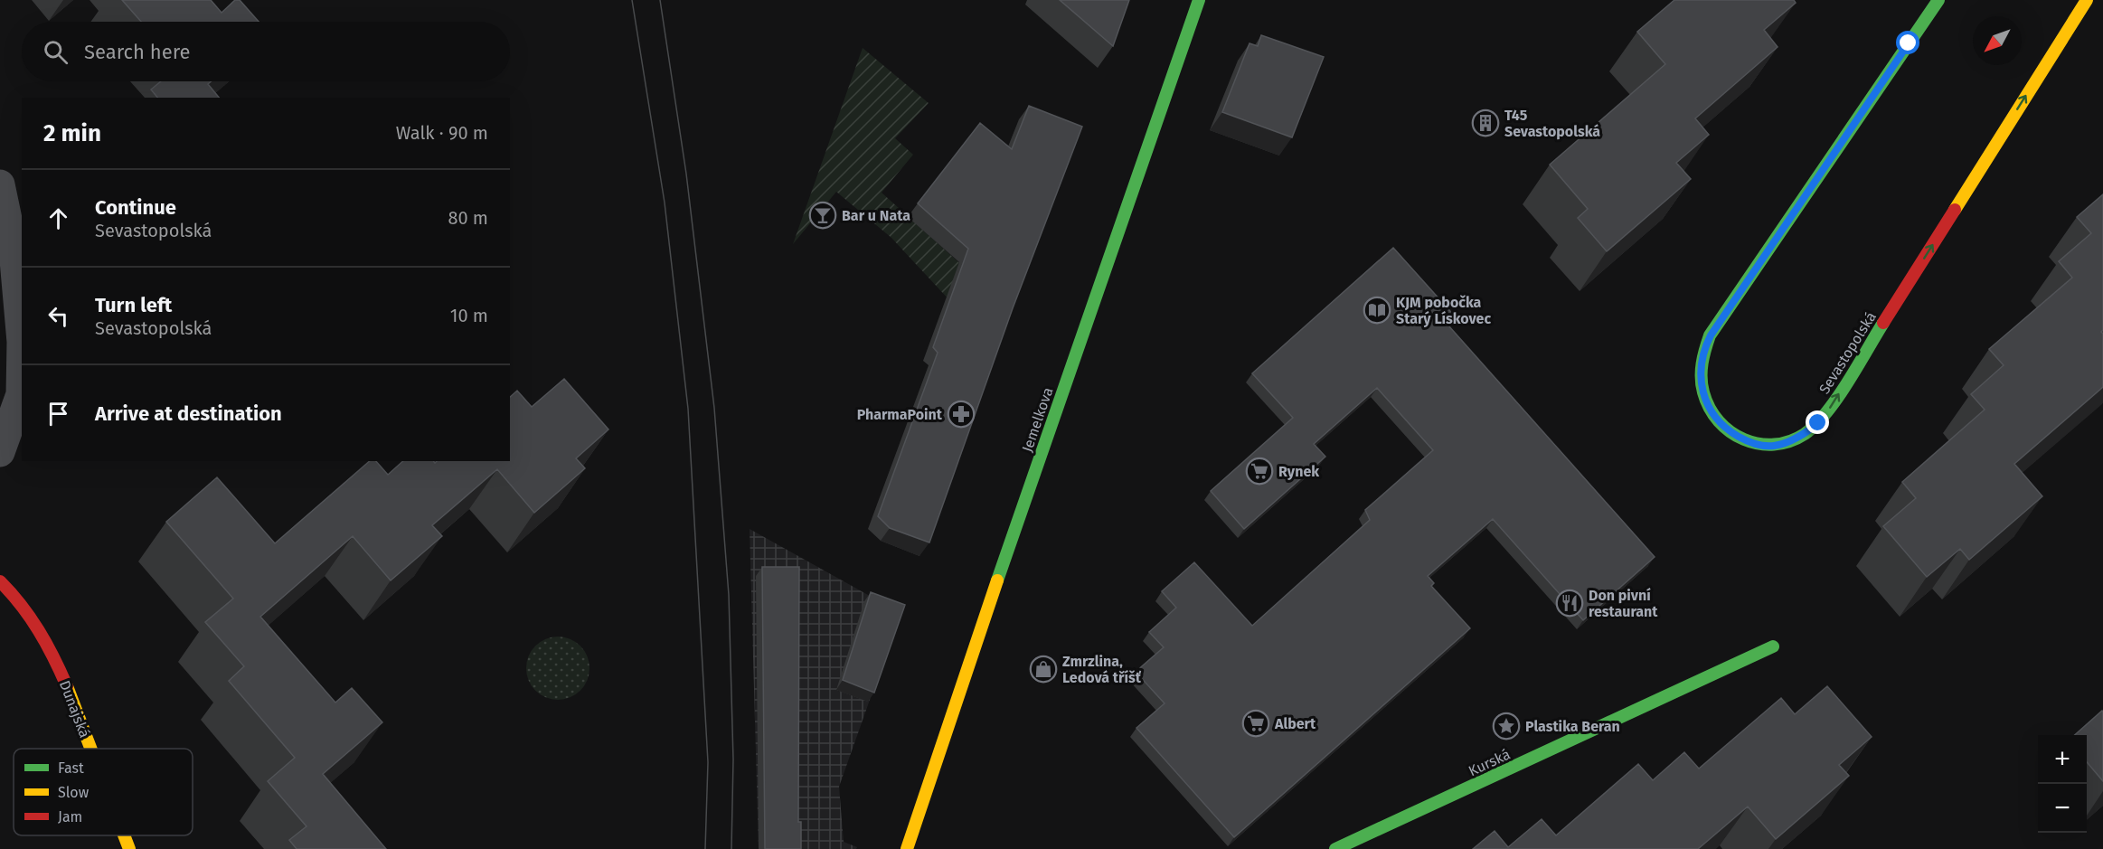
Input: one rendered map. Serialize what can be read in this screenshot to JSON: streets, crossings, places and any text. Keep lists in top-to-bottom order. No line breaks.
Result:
{"streets":{"street":["Sevastopolská","Jemelkova","Dunajská","Kurská"]},"places":{"building":["T45 Sevastopolská"],"bar":["Bar u Nata"],"library":["KJM pobočka Starý Lískovec"],"pharmacy":["PharmaPoint"],"supermarket":["Rynek","Albert"],"restaurant":["Don pivní restaurant"],"shop":["Zmrzlina, Ledová tříšť"],"place":["Plastika Beran"]},"legend":["Fast","Slow","Jam"],"north":"bottom left","page":{"search":"Search here","heading":["2 min","Walk · 90 m"],"list":[["Continue","Sevastopolská","80 m"],["Turn left","Sevastopolská","10 m"],"Arrive at destination"],"map_buttons":["+","−"]}}
